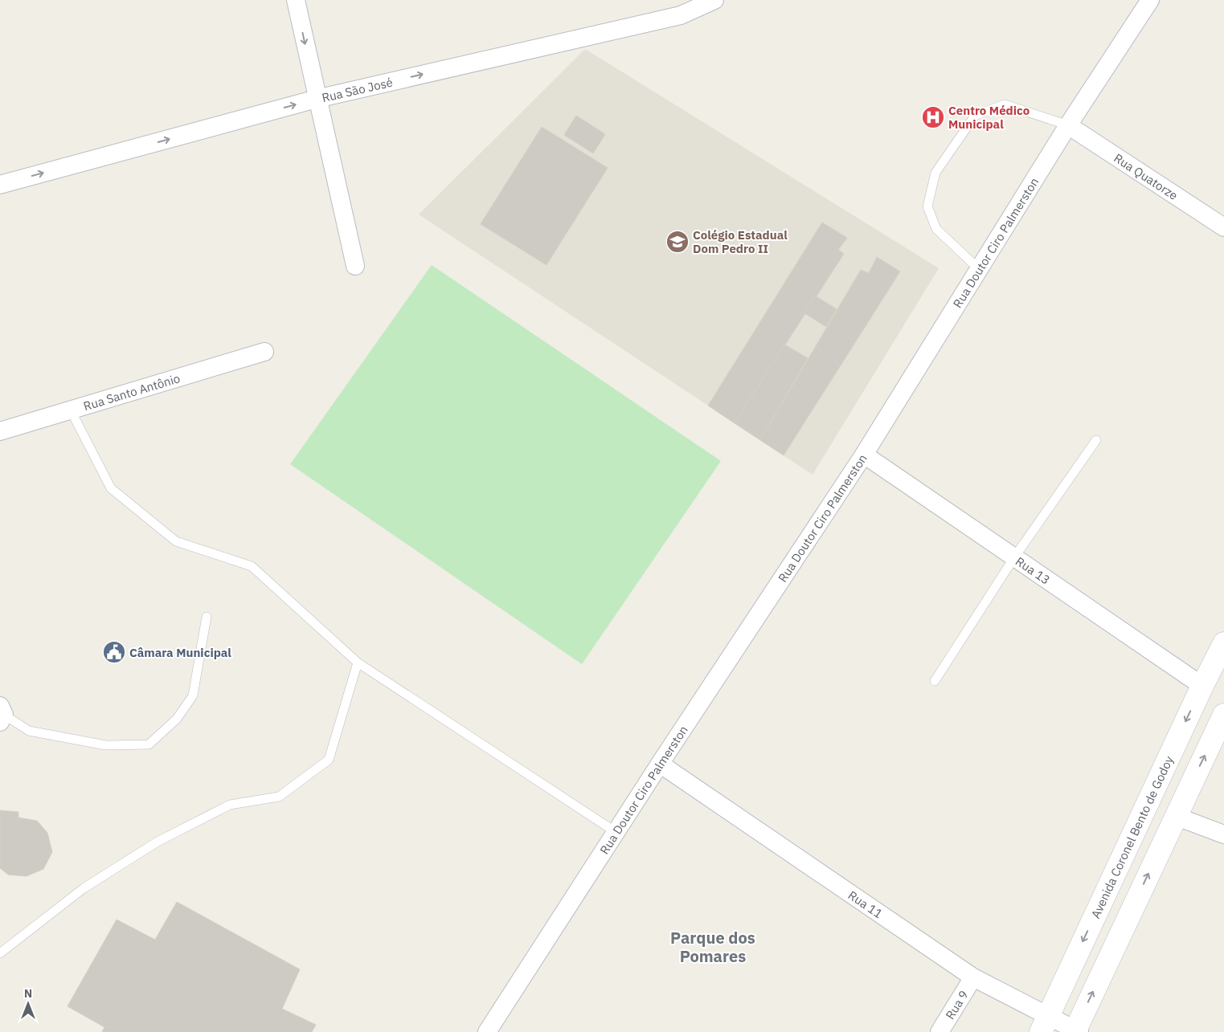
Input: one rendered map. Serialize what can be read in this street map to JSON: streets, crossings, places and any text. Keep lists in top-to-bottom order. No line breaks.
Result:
{"streets":{"main road":["Avenida Coronel Bento de Godoy"],"street":["Rua São José","Rua Quatorze","Rua Doutor Ciro Palmerston","Rua Santo Antônio","Rua 13","Rua 11","Rua 9"]},"crossings":[["Rua Quatorze","Rua Doutor Ciro Palmerston"],["Rua Doutor Ciro Palmerston","Rua 13"],["Rua Doutor Ciro Palmerston","Rua 11"],["Rua 13","Avenida Coronel Bento de Godoy"],["Avenida Coronel Bento de Godoy","Rua 11"],["Rua 11","Rua 9"]],"one_way":["Rua São José"],"districts":["Parque dos Pomares"],"places":{"hospital":["Centro Médico Municipal"],"school or university":["Colégio Estadual Dom Pedro II"],"public building":["Câmara Municipal"]},"north":"top"}
